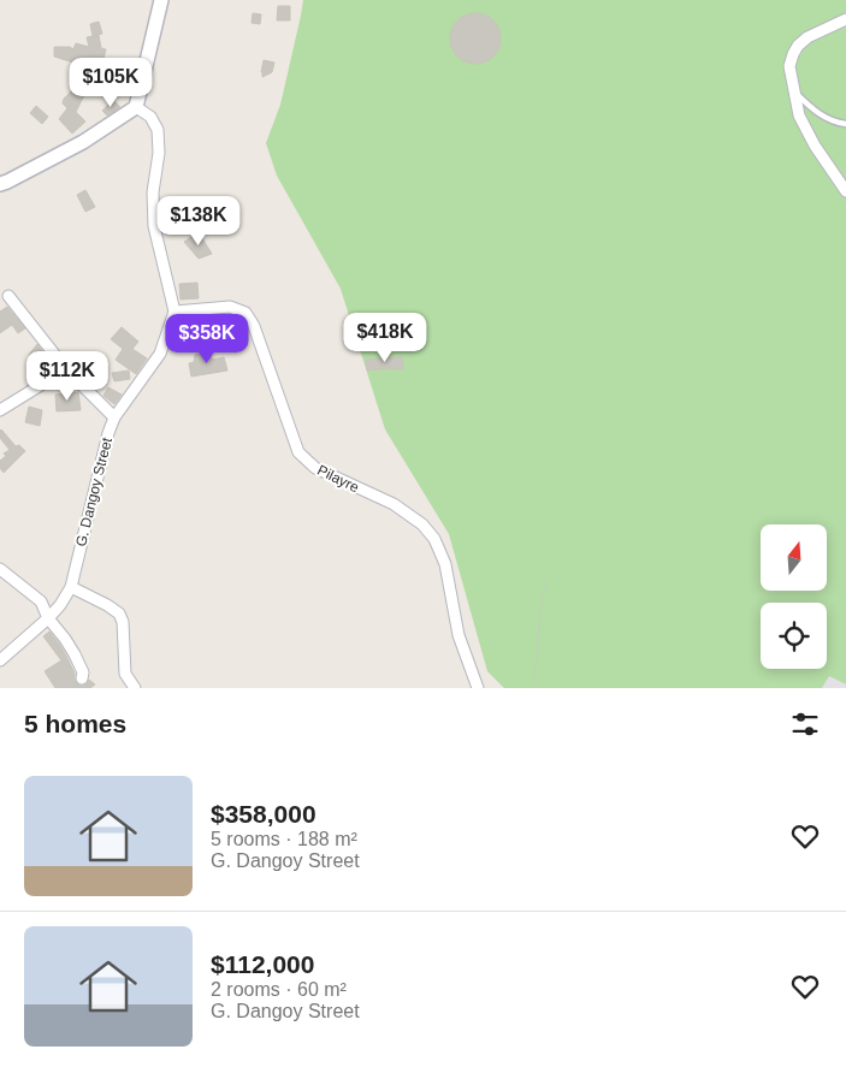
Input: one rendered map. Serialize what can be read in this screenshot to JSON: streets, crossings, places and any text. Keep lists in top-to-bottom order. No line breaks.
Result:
{"streets":{"street":["Pilayre","G. Dangoy Street"]},"crossings":[["Pilayre","G. Dangoy Street"]],"north":"top","page":{"price":["$105K","$138K","$418K","$358K","$112K"],"heading":"5 homes","list":[{"name":"$358,000","note":"5 rooms · 188 m² · G. Dangoy Street"},{"name":"$112,000","note":"2 rooms · 60 m² · G. Dangoy Street"}]}}
